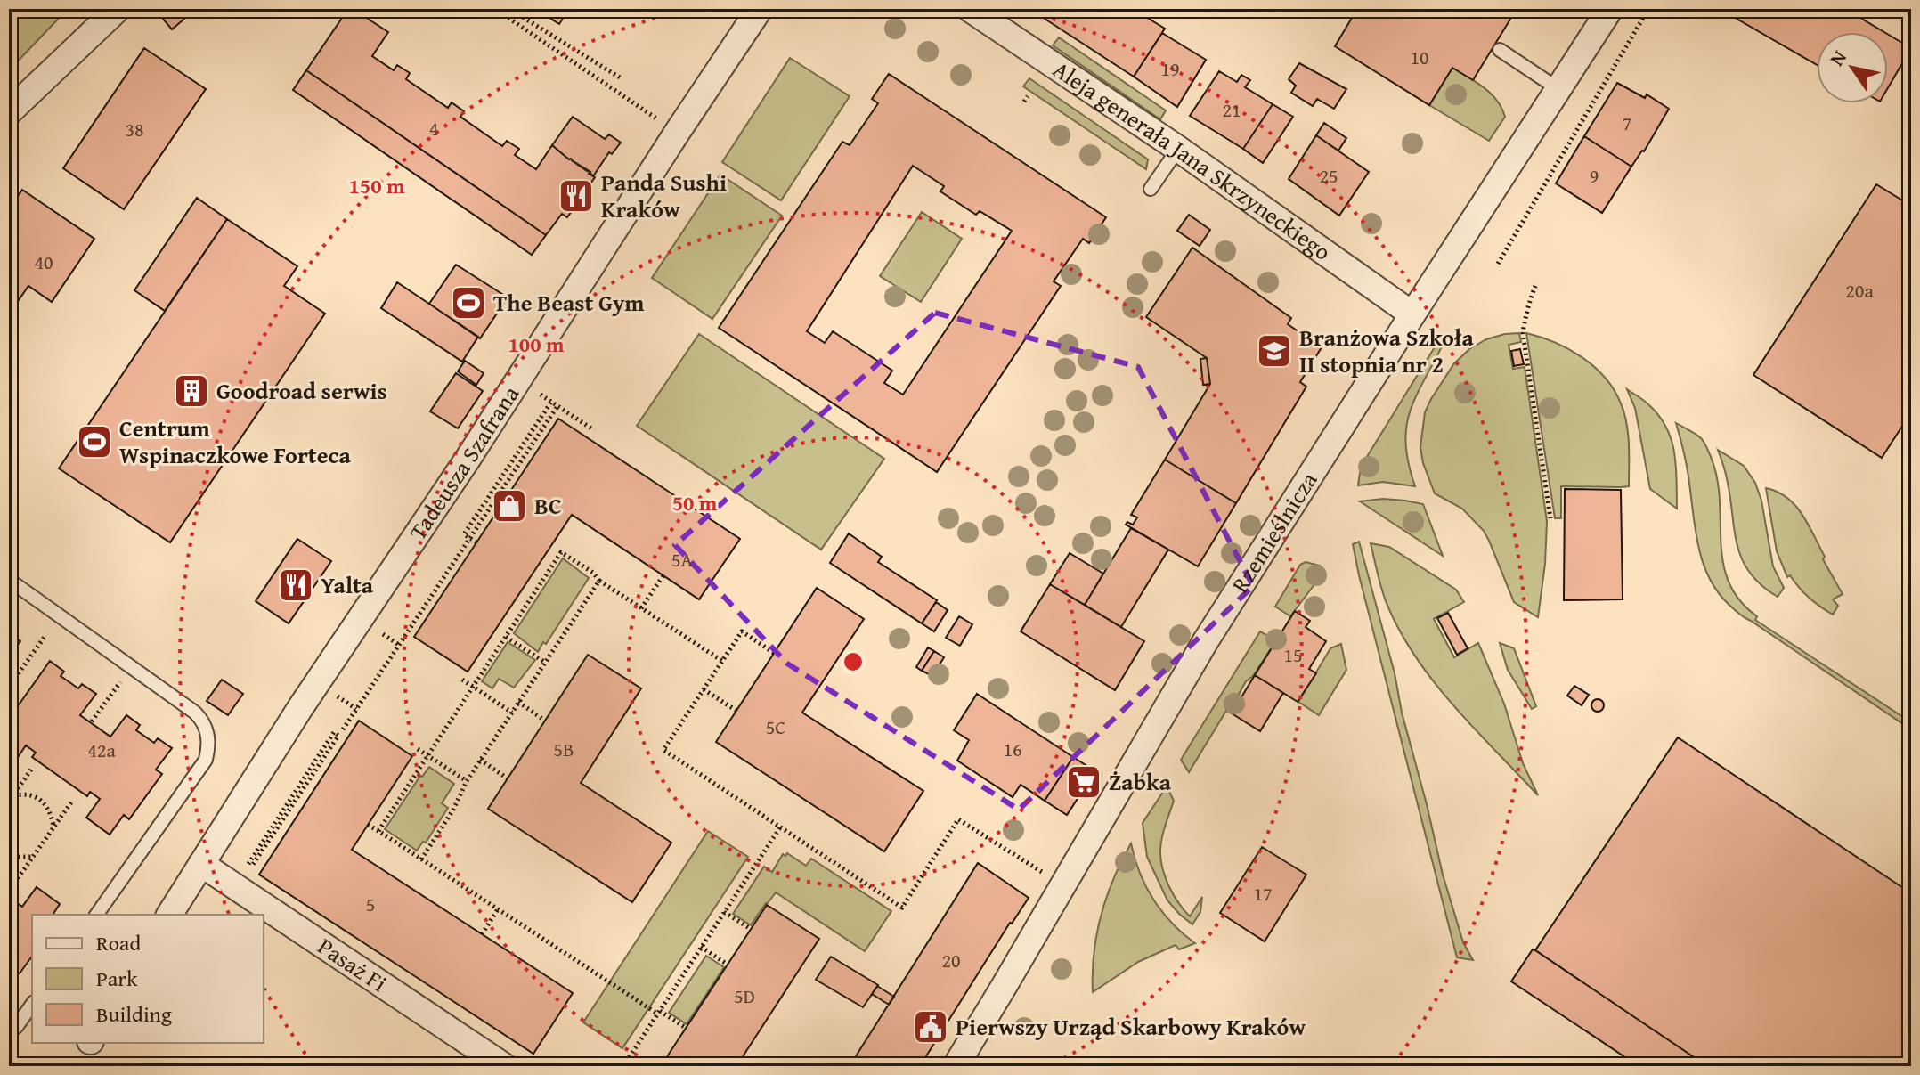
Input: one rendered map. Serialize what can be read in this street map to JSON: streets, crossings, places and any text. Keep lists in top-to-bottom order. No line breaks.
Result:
{"streets":{"street":["Aleja generała Jana Skrzyneckiego","Tadeusza Szafrana","Rzemieślnicza","Pasaż Fi"]},"crossings":[["Aleja generała Jana Skrzyneckiego","Rzemieślnicza"],["Tadeusza Szafrana","Pasaż Fi"]],"places":{"restaurant":["Panda Sushi Kraków","Yalta"],"sports":["The Beast Gym","Centrum Wspinaczkowe Forteca"],"school or university":["Branżowa Szkoła II stopnia nr 2"],"building":["Goodroad serwis"],"shop":["BC"],"supermarket":["Żabka"],"public building":["Pierwszy Urząd Skarbowy Kraków"]},"house_numbers":["10","19","21","7","4","38","25","9","40","20a","5A","15","5C","5B","16","42a","17","5","20","5D"],"legend":["Road","Park","Building"],"north":"top left","rings":["150 m","100 m","50 m"]}
